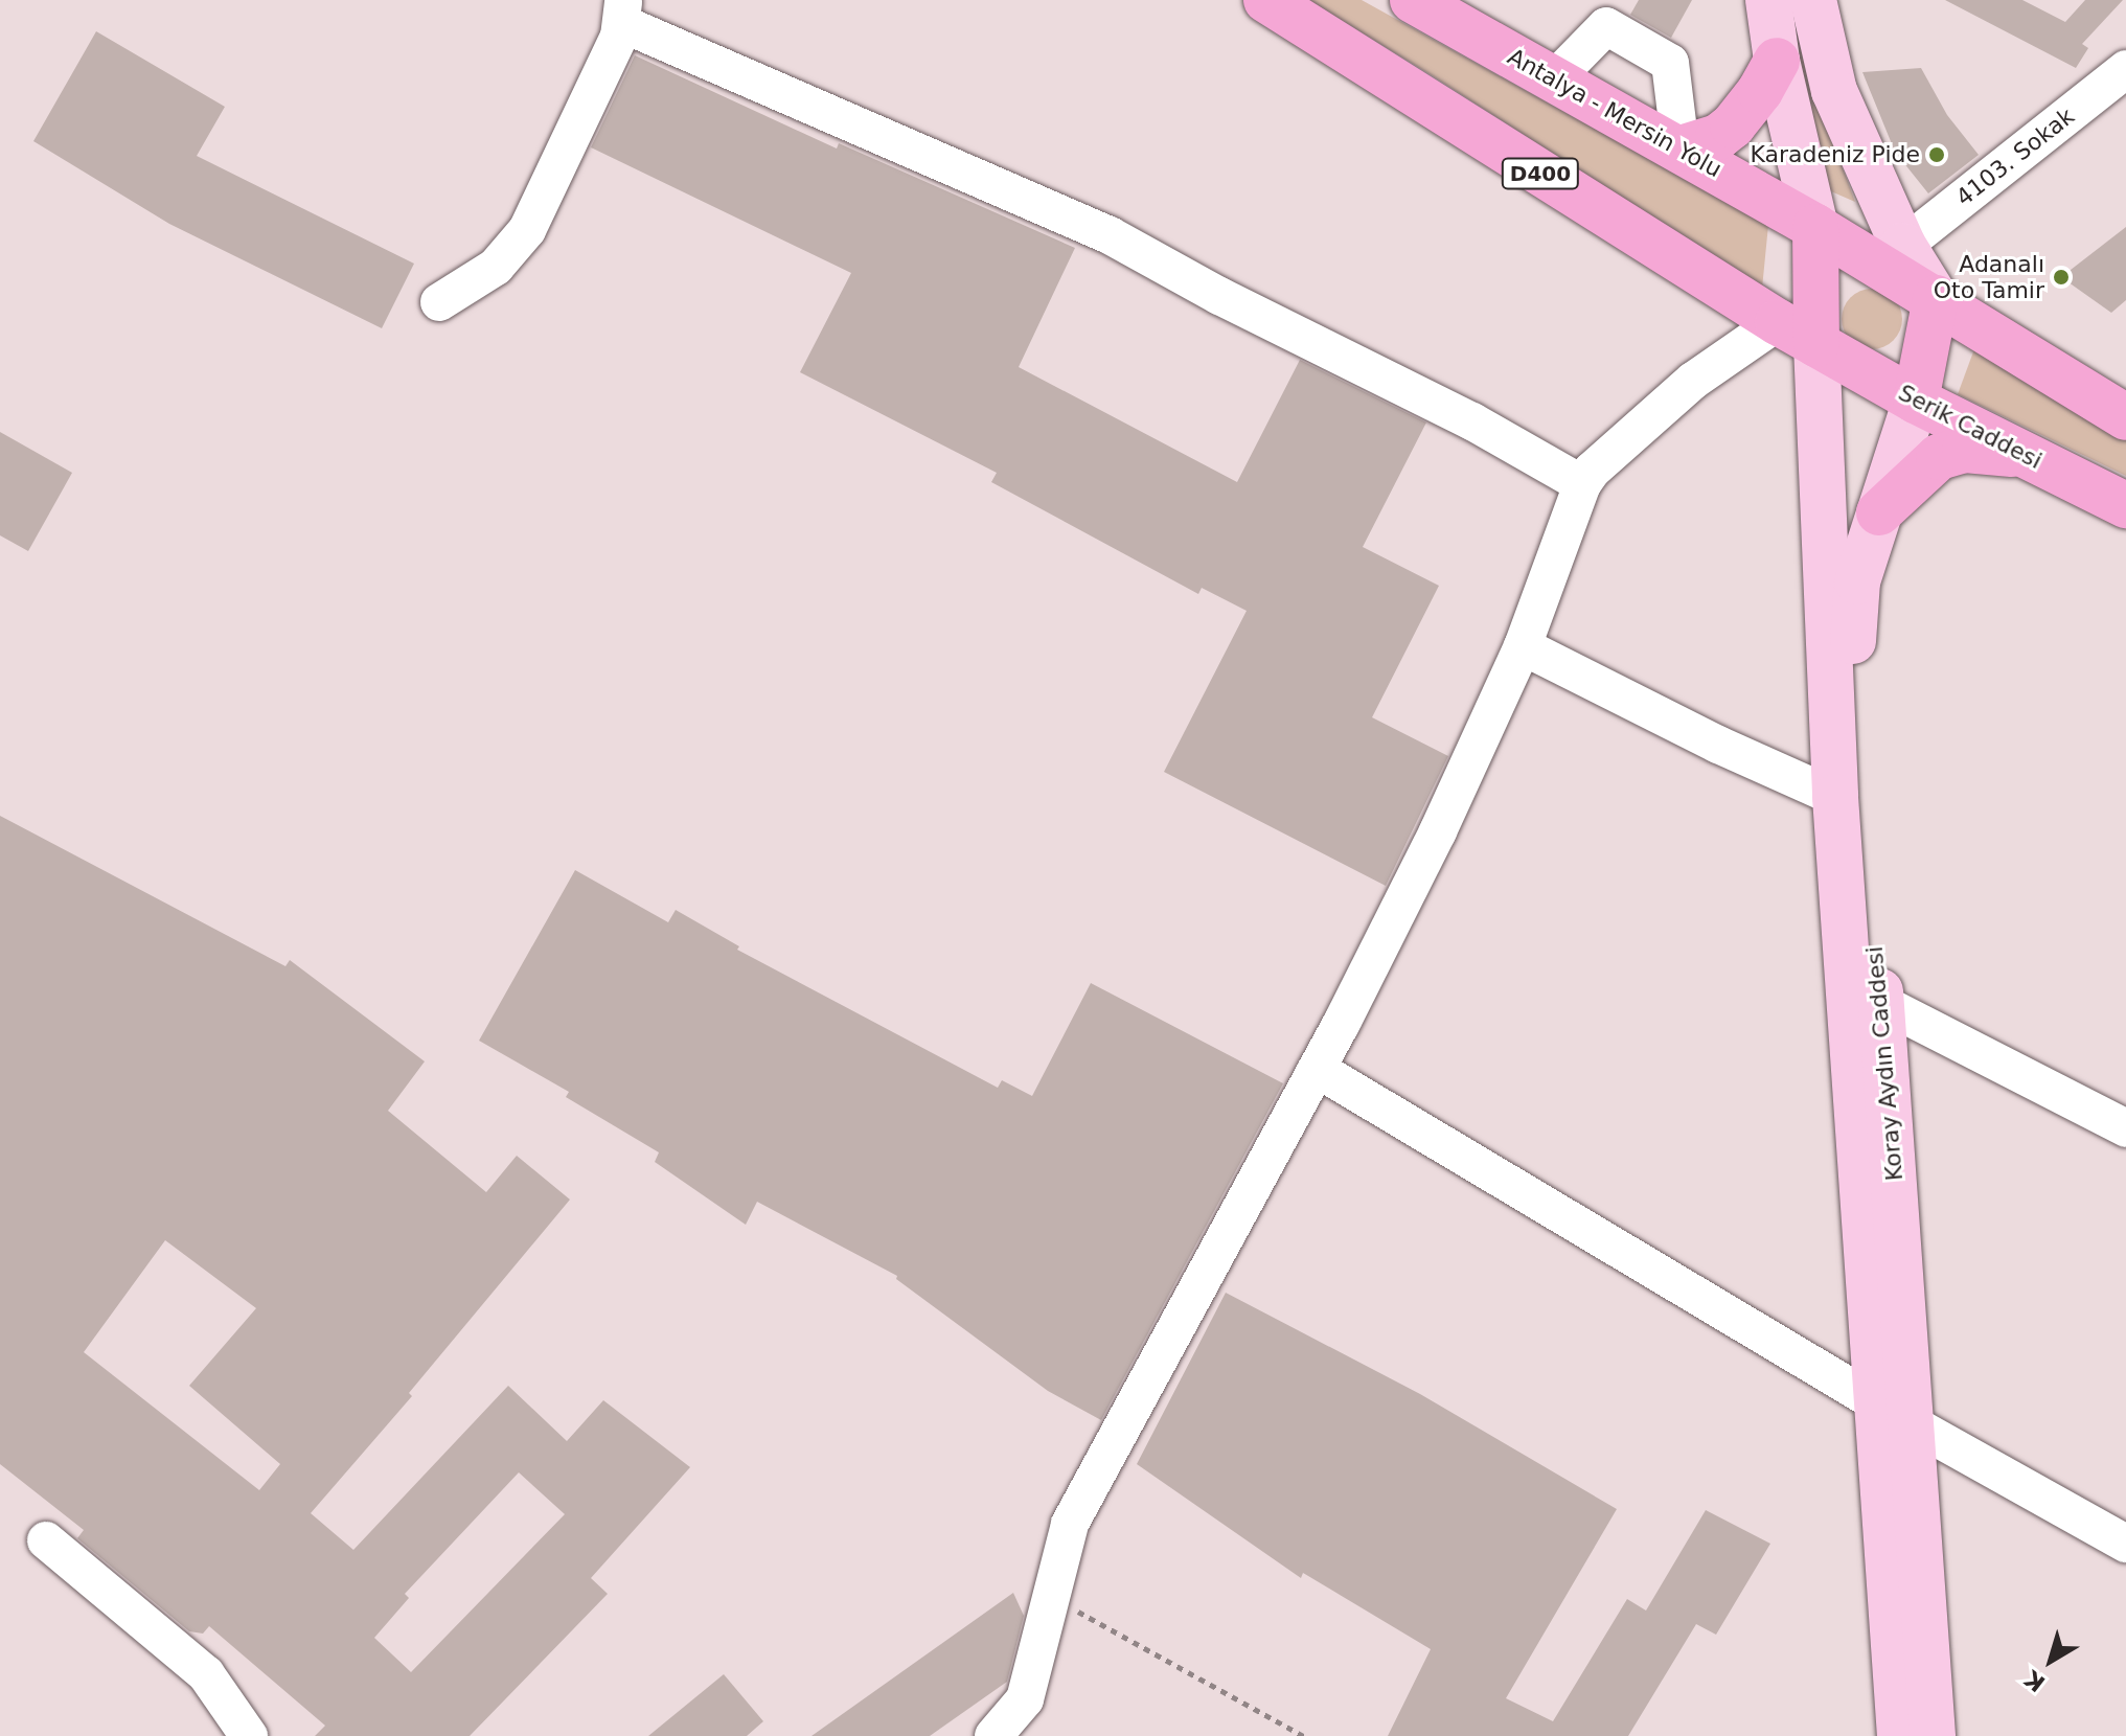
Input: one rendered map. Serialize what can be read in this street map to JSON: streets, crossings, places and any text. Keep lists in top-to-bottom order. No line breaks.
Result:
{"streets":{"highway":["Antalya - Mersin Yolu","D400","Serik Caddesi"],"main road":["Koray Aydın Caddesi"],"street":["4103. Sokak"]},"crossings":[["D400","Serik Caddesi"],["Serik Caddesi","Koray Aydın Caddesi"]],"places":["Karadeniz Pide","Adanalı Oto Tamir"],"north":"bottom left"}
